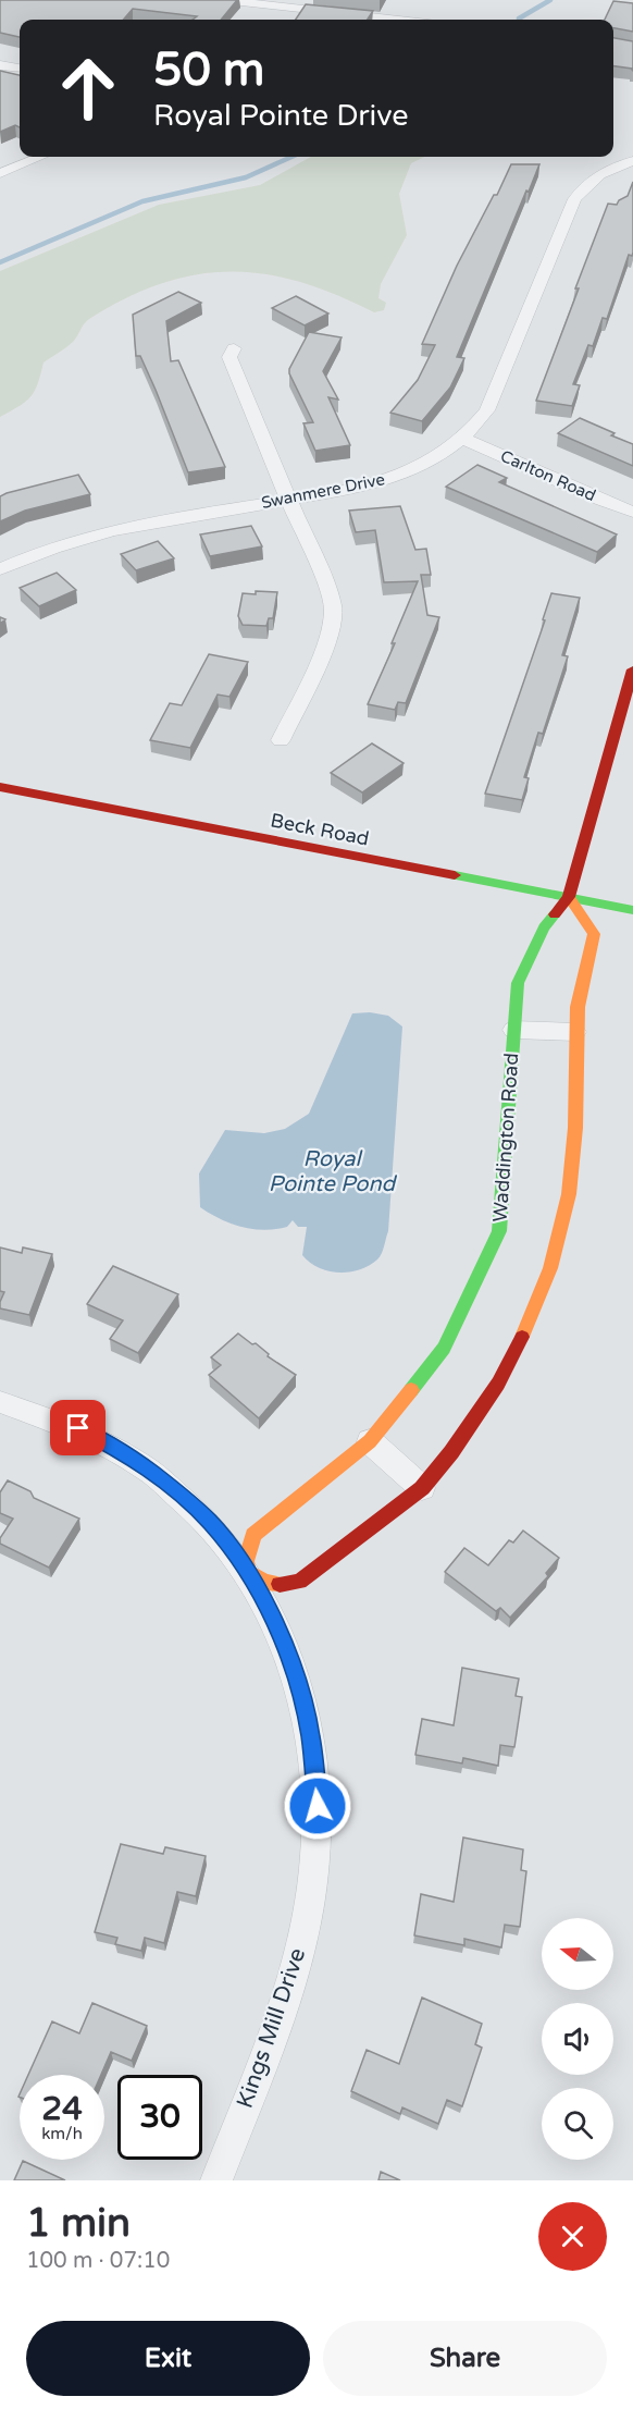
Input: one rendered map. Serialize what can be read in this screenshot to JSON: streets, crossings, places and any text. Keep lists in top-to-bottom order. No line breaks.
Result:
{"streets":{"street":["Carlton Road","Swanmere Drive","Beck Road","Waddington Road","Kings Mill Drive"]},"crossings":[["Carlton Road","Swanmere Drive"],["Beck Road","Waddington Road"],["Waddington Road","Kings Mill Drive"]],"water":["Royal Pointe Pond"],"north":"left","page":{"turn":["50 m","Royal Pointe Drive"],"speed":"24 km/h","limit":"30","heading":["1 min","100 m · 07:10"],"buttons":["Exit","Share"]}}
